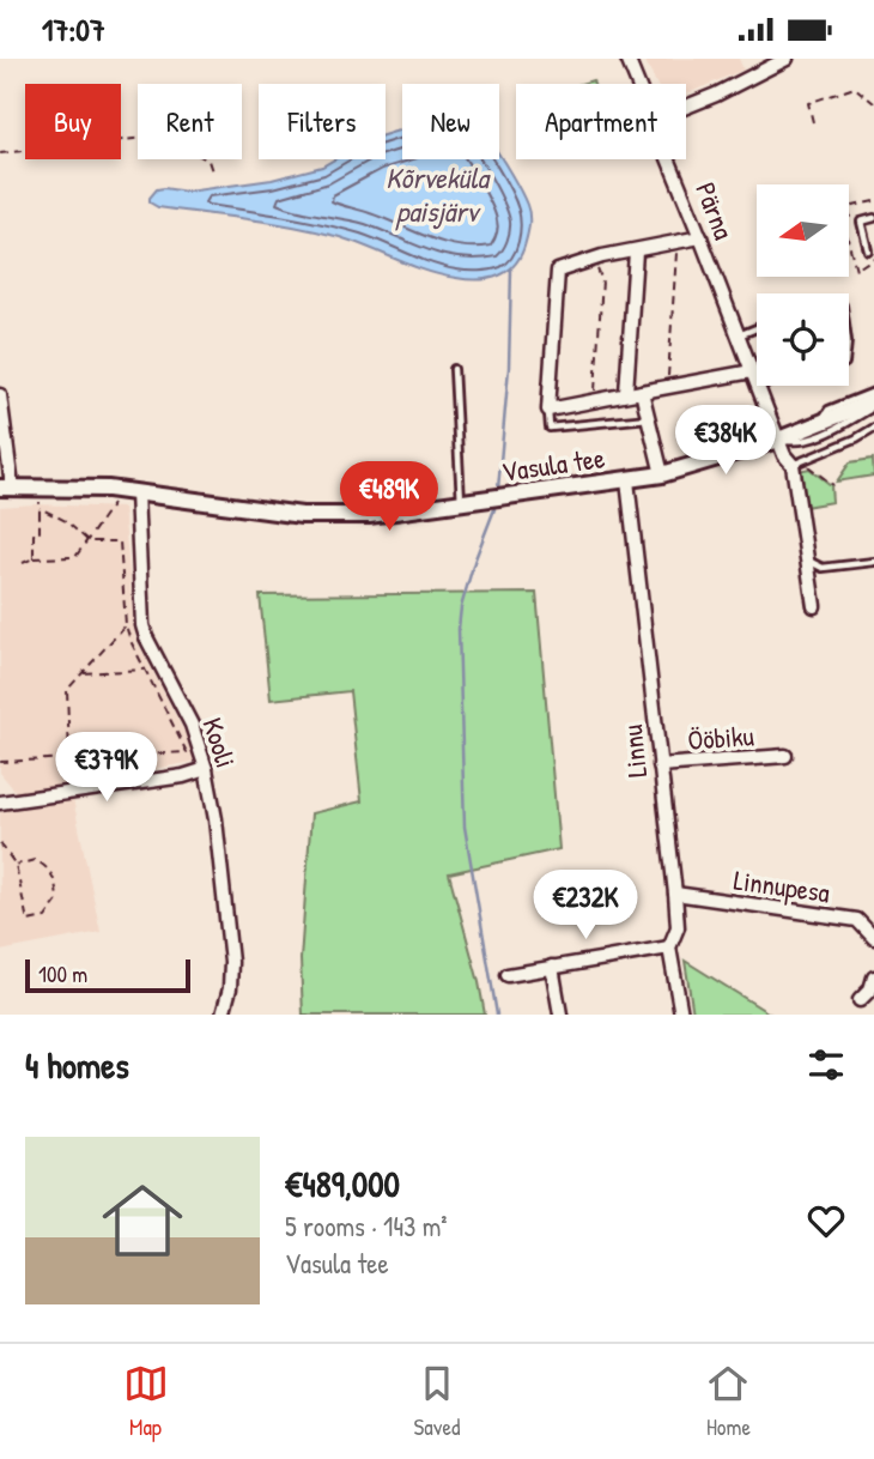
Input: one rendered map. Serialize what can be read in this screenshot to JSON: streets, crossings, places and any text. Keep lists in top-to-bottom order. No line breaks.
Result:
{"streets":{"street":["Pärna","Vasula tee","Ööbiku","Kooli","Linnu","Linnupesa"]},"crossings":[["Pärna","Vasula tee"],["Vasula tee","Kooli"],["Vasula tee","Linnu"],["Ööbiku","Linnu"],["Linnu","Linnupesa"]],"water":["Kõrveküla paisjärv"],"scale_bar":"100 m","north":"left","page":{"status":"17:07","chip":["Buy","Rent","Filters","New","Apartment"],"price":["€384K","€489K","€379K","€232K"],"scale":"100 m","heading":"4 homes","list":[{"name":"€489,000","note":"5 rooms · 143 m² · Vasula tee"}],"tabs":["Map","Saved","Home"]}}
